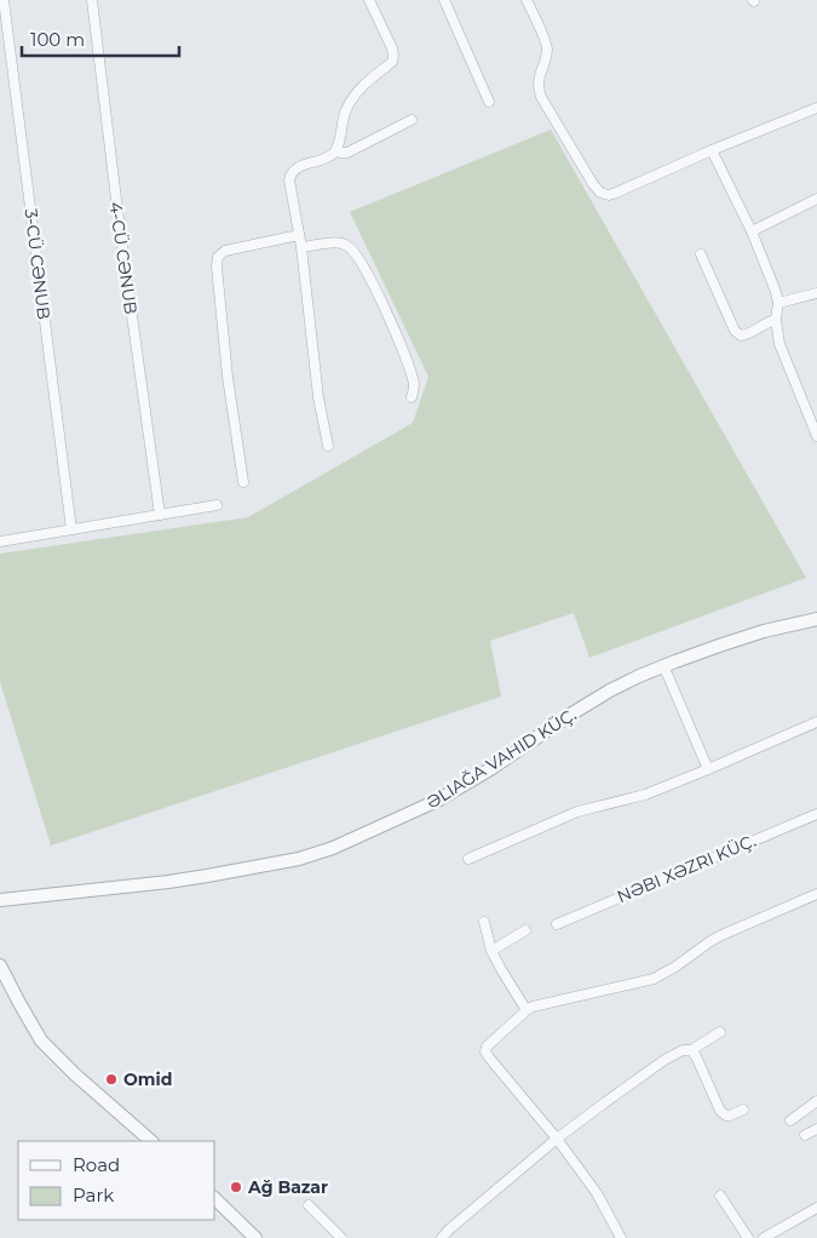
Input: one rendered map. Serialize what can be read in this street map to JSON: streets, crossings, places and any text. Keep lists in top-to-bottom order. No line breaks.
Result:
{"streets":{"street":["4-CÜ CƏNUB","3-CÜ CƏNUB","ƏLIAĞA VAHID KÜÇ.","NƏBI XƏZRI KÜÇ."]},"places":["Omid","Ağ Bazar"],"legend":["Road","Park"],"scale_bar":"100 m"}
